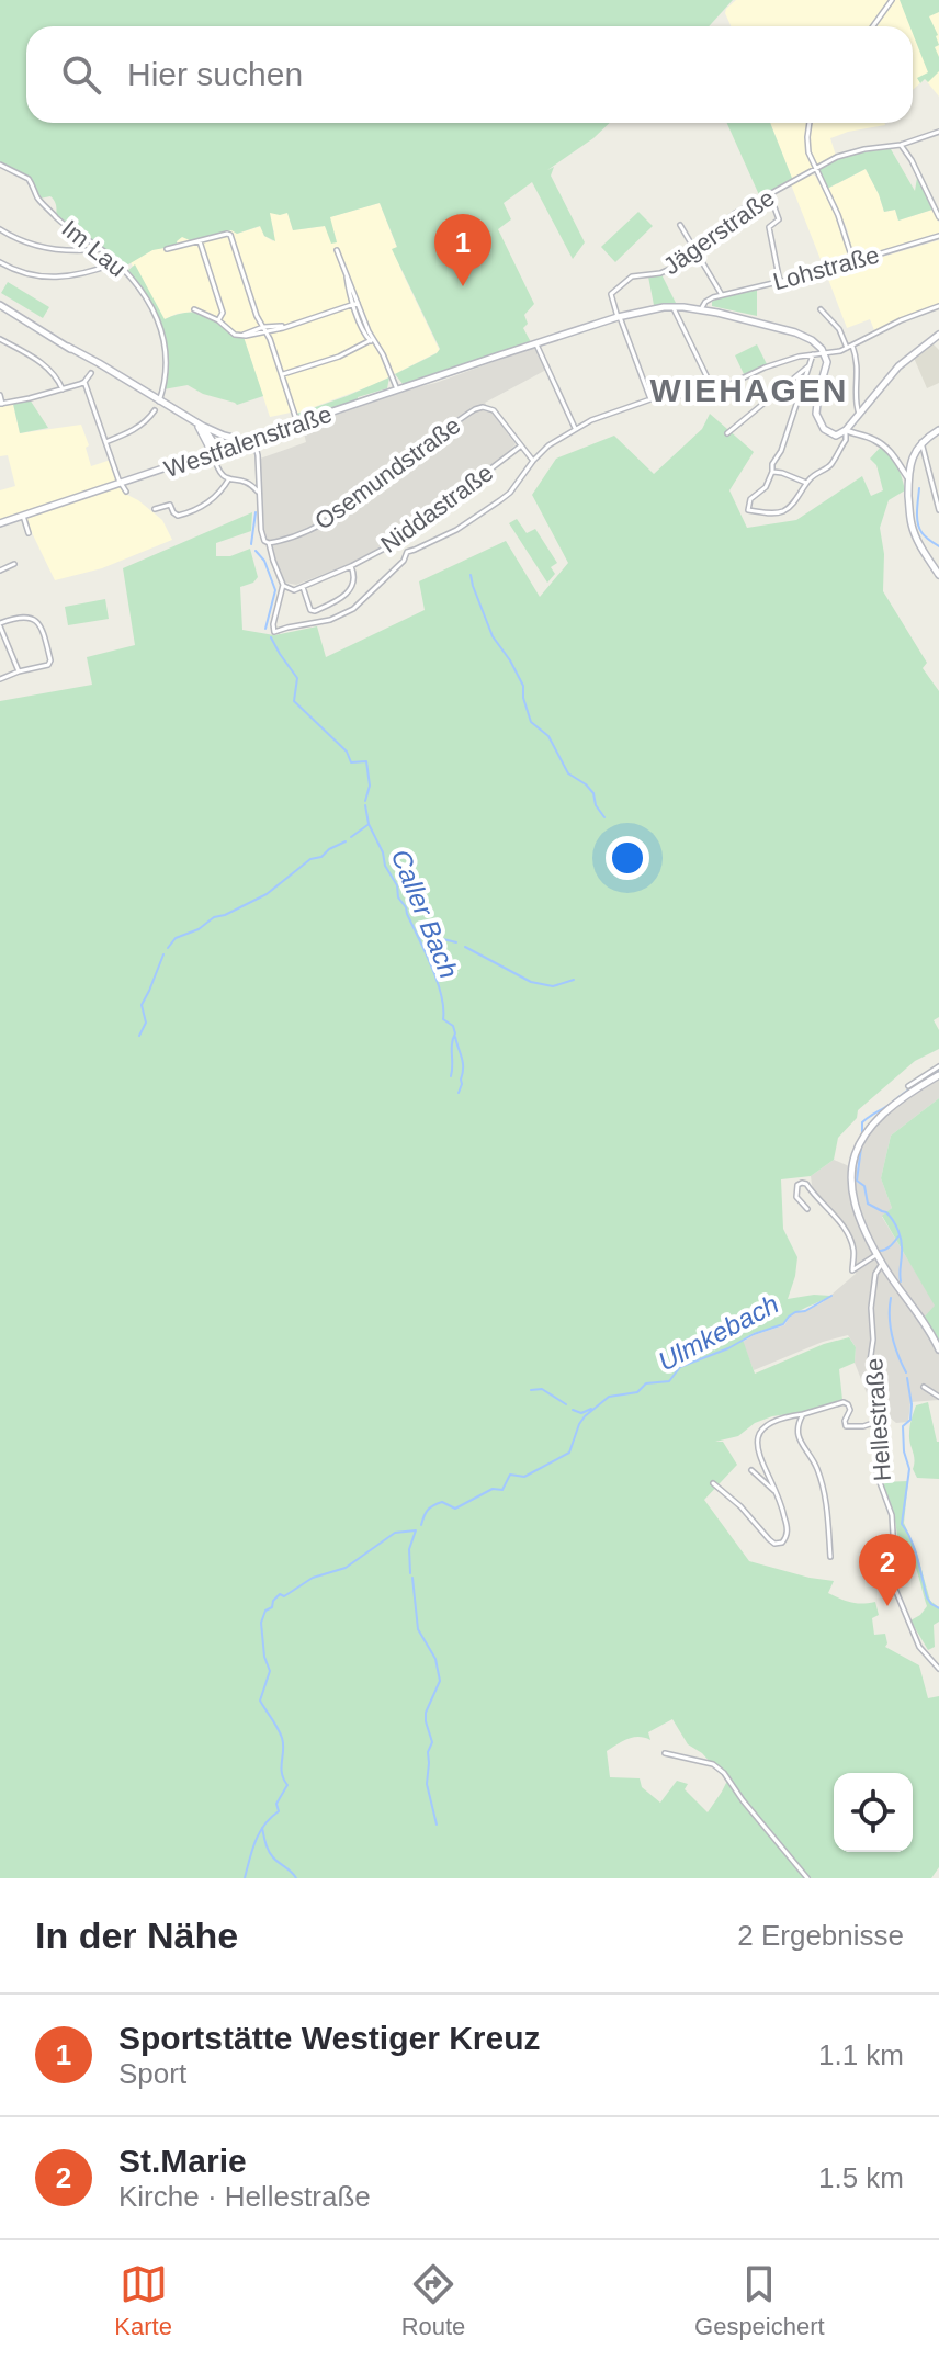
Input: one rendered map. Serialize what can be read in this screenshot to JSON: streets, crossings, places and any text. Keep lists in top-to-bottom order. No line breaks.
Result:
{"streets":{"main road":["Westfalenstraße"],"street":["Jägerstraße","Im Lau","Lohstraße","Osemundstraße","Niddastraße","Hellestraße"]},"crossings":[["Jägerstraße","Westfalenstraße"],["Lohstraße","Westfalenstraße"],["Osemundstraße","Niddastraße"]],"districts":["WIEHAGEN"],"water":["Caller Bach","Ulmkebach"],"page":{"search":"Hier suchen","pins":["1","2"],"heading":["In der Nähe","2 Ergebnisse"],"list":[{"mark":"1","name":"Sportstätte Westiger Kreuz","note":"Sport","value":"1.1 km"},{"mark":"2","name":"St.Marie","note":"Kirche · Hellestraße","value":"1.5 km"}],"nav":["Karte","Route","Gespeichert"]}}
